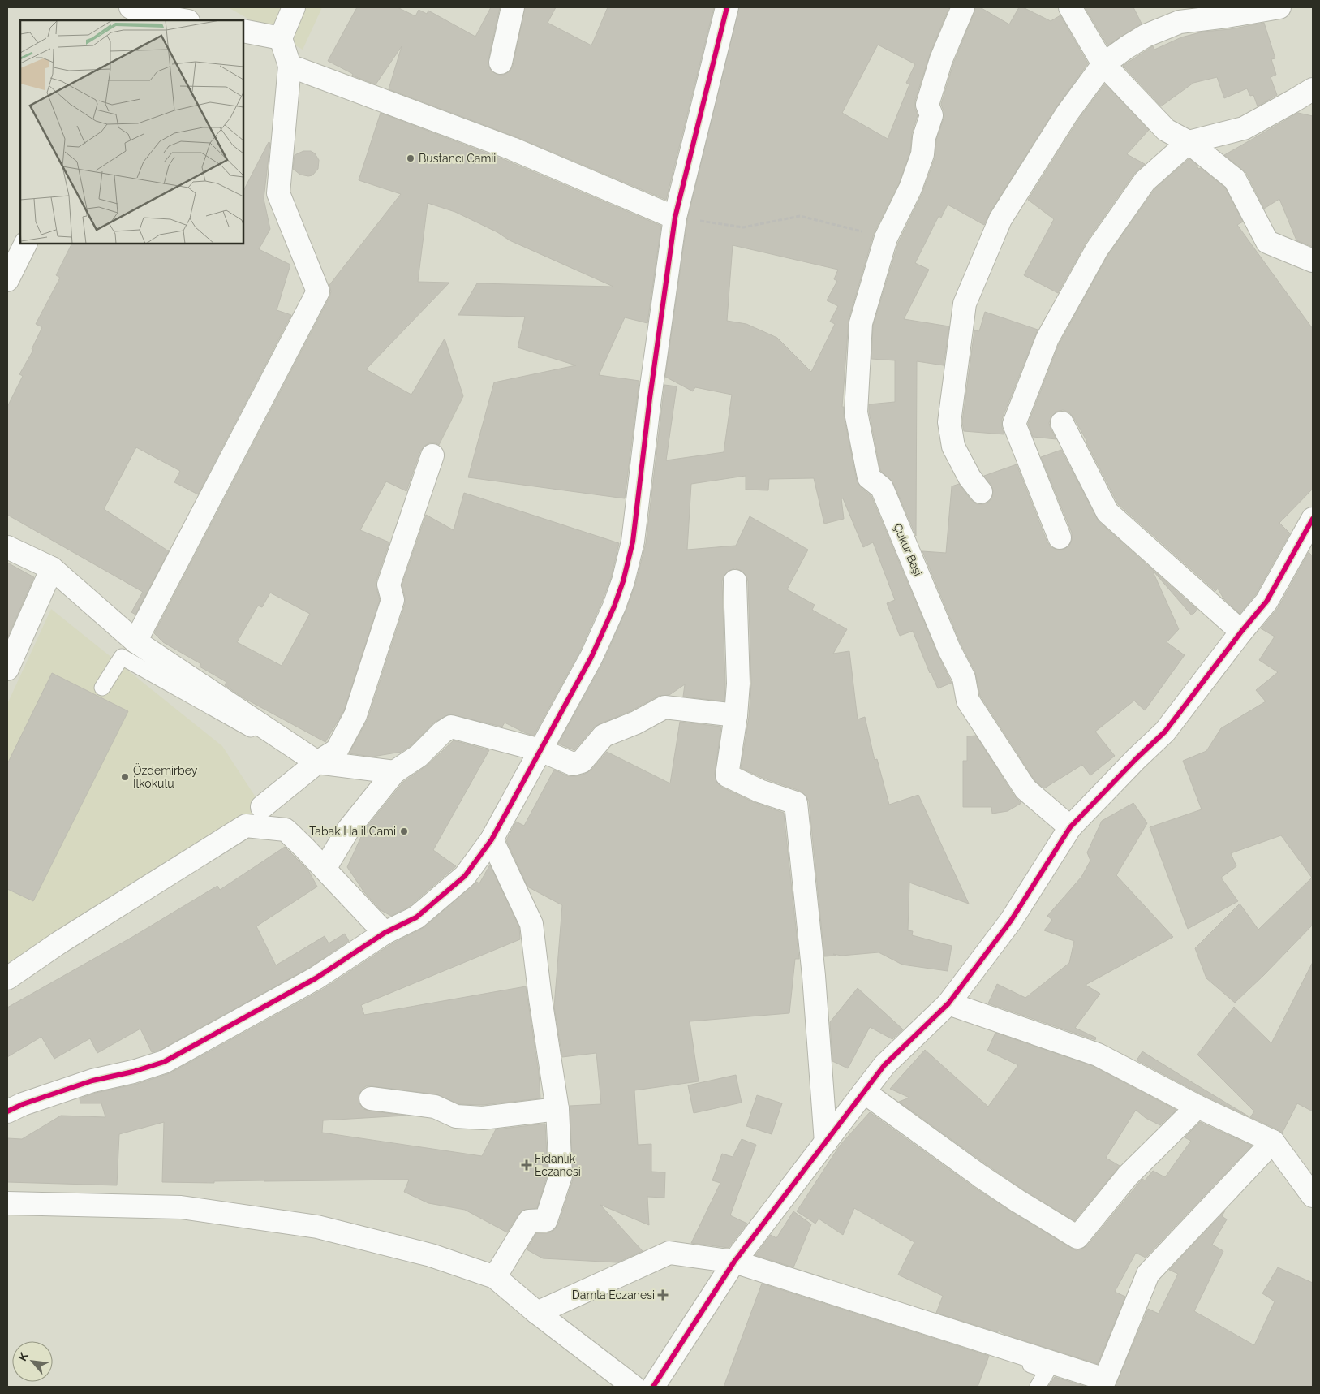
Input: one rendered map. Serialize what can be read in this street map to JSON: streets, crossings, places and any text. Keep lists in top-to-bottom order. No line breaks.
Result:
{"streets":{"street":["Çukur Başi"]},"places":{"other":["Bustancı Camii","Özdemirbey İlkokulu","Tabak Halil Cami"],"health":["Fidanlık Eczanesi","Damla Eczanesi"]},"north":"top left"}
